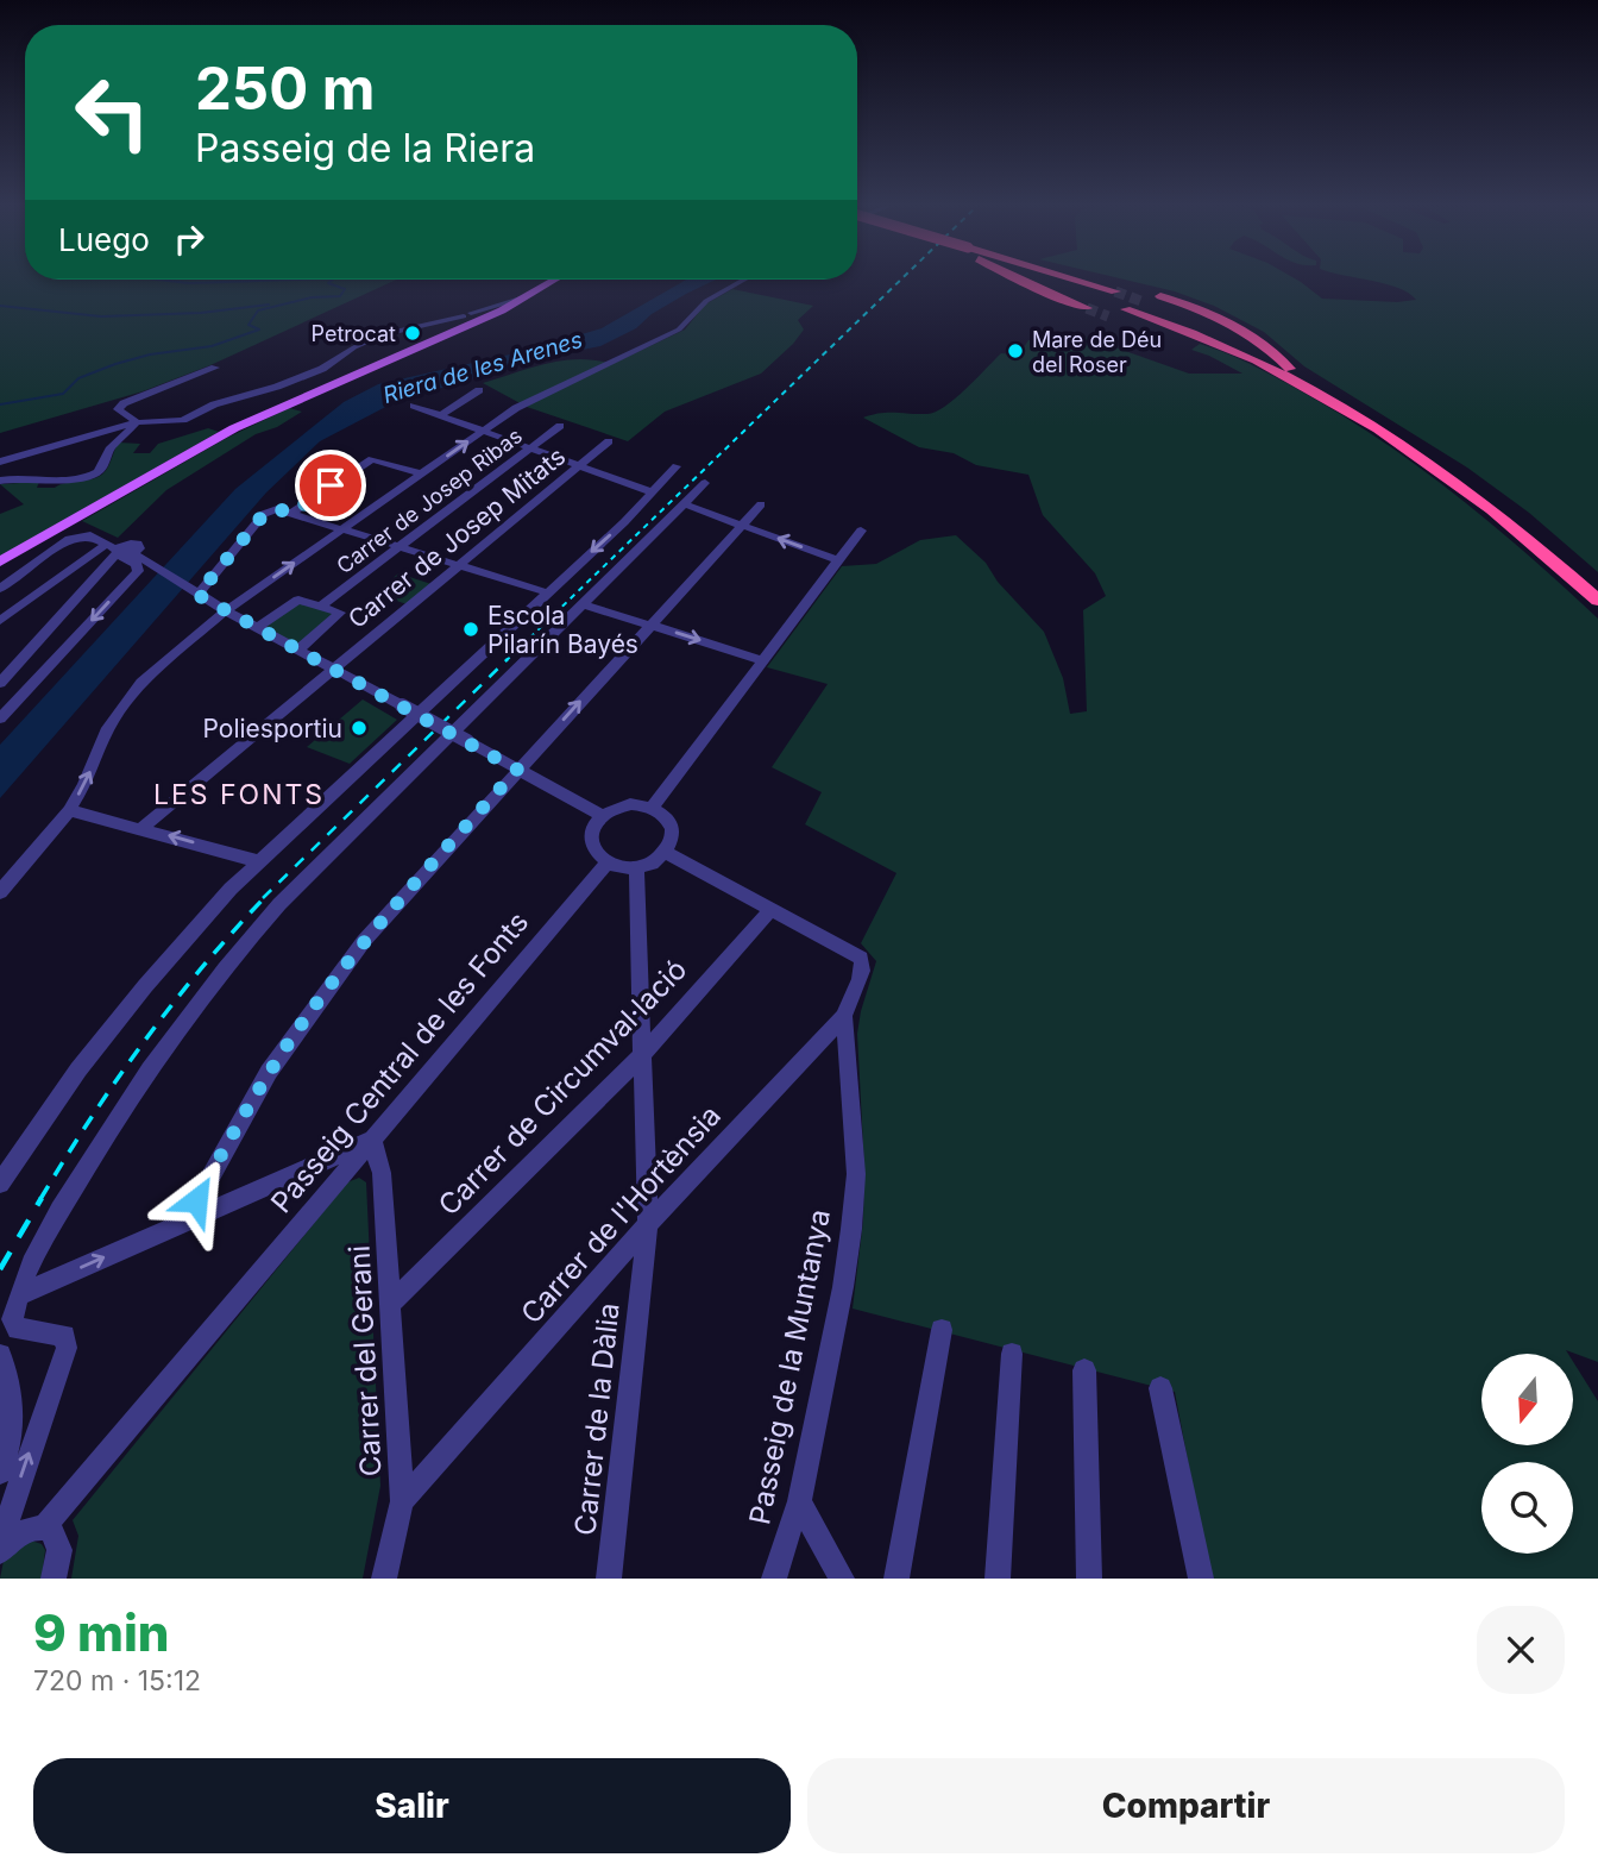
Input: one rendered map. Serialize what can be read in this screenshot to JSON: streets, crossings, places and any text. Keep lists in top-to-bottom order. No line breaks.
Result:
{"streets":{"street":["Carrer de Josep Ribas","Carrer de Josep Mitats","Passeig Central de les Fonts","Carrer de Circumval·lació","Carrer de l'Hortènsia","Carrer del Gerani","Passeig de la Muntanya","Carrer de la Dàlia"]},"crossings":[["Passeig Central de les Fonts","Carrer del Gerani"],["Passeig Central de les Fonts","Carrer de la Dàlia"],["Carrer de Circumval·lació","Carrer del Gerani"],["Carrer de Circumval·lació","Carrer de la Dàlia"],["Carrer de l'Hortènsia","Carrer del Gerani"],["Carrer de l'Hortènsia","Passeig de la Muntanya"],["Carrer de l'Hortènsia","Carrer de la Dàlia"]],"districts":["LES FONTS"],"water":["Riera de les Arenes"],"places":["Petrocat","Mare de Déu del Roser","Escola Pilarín Bayés","Poliesportiu"],"north":"bottom","page":{"turn":["250 m","Passeig de la Riera"],"then":"Luego","heading":["9 min","720 m · 15:12"],"buttons":["Salir","Compartir"]}}
